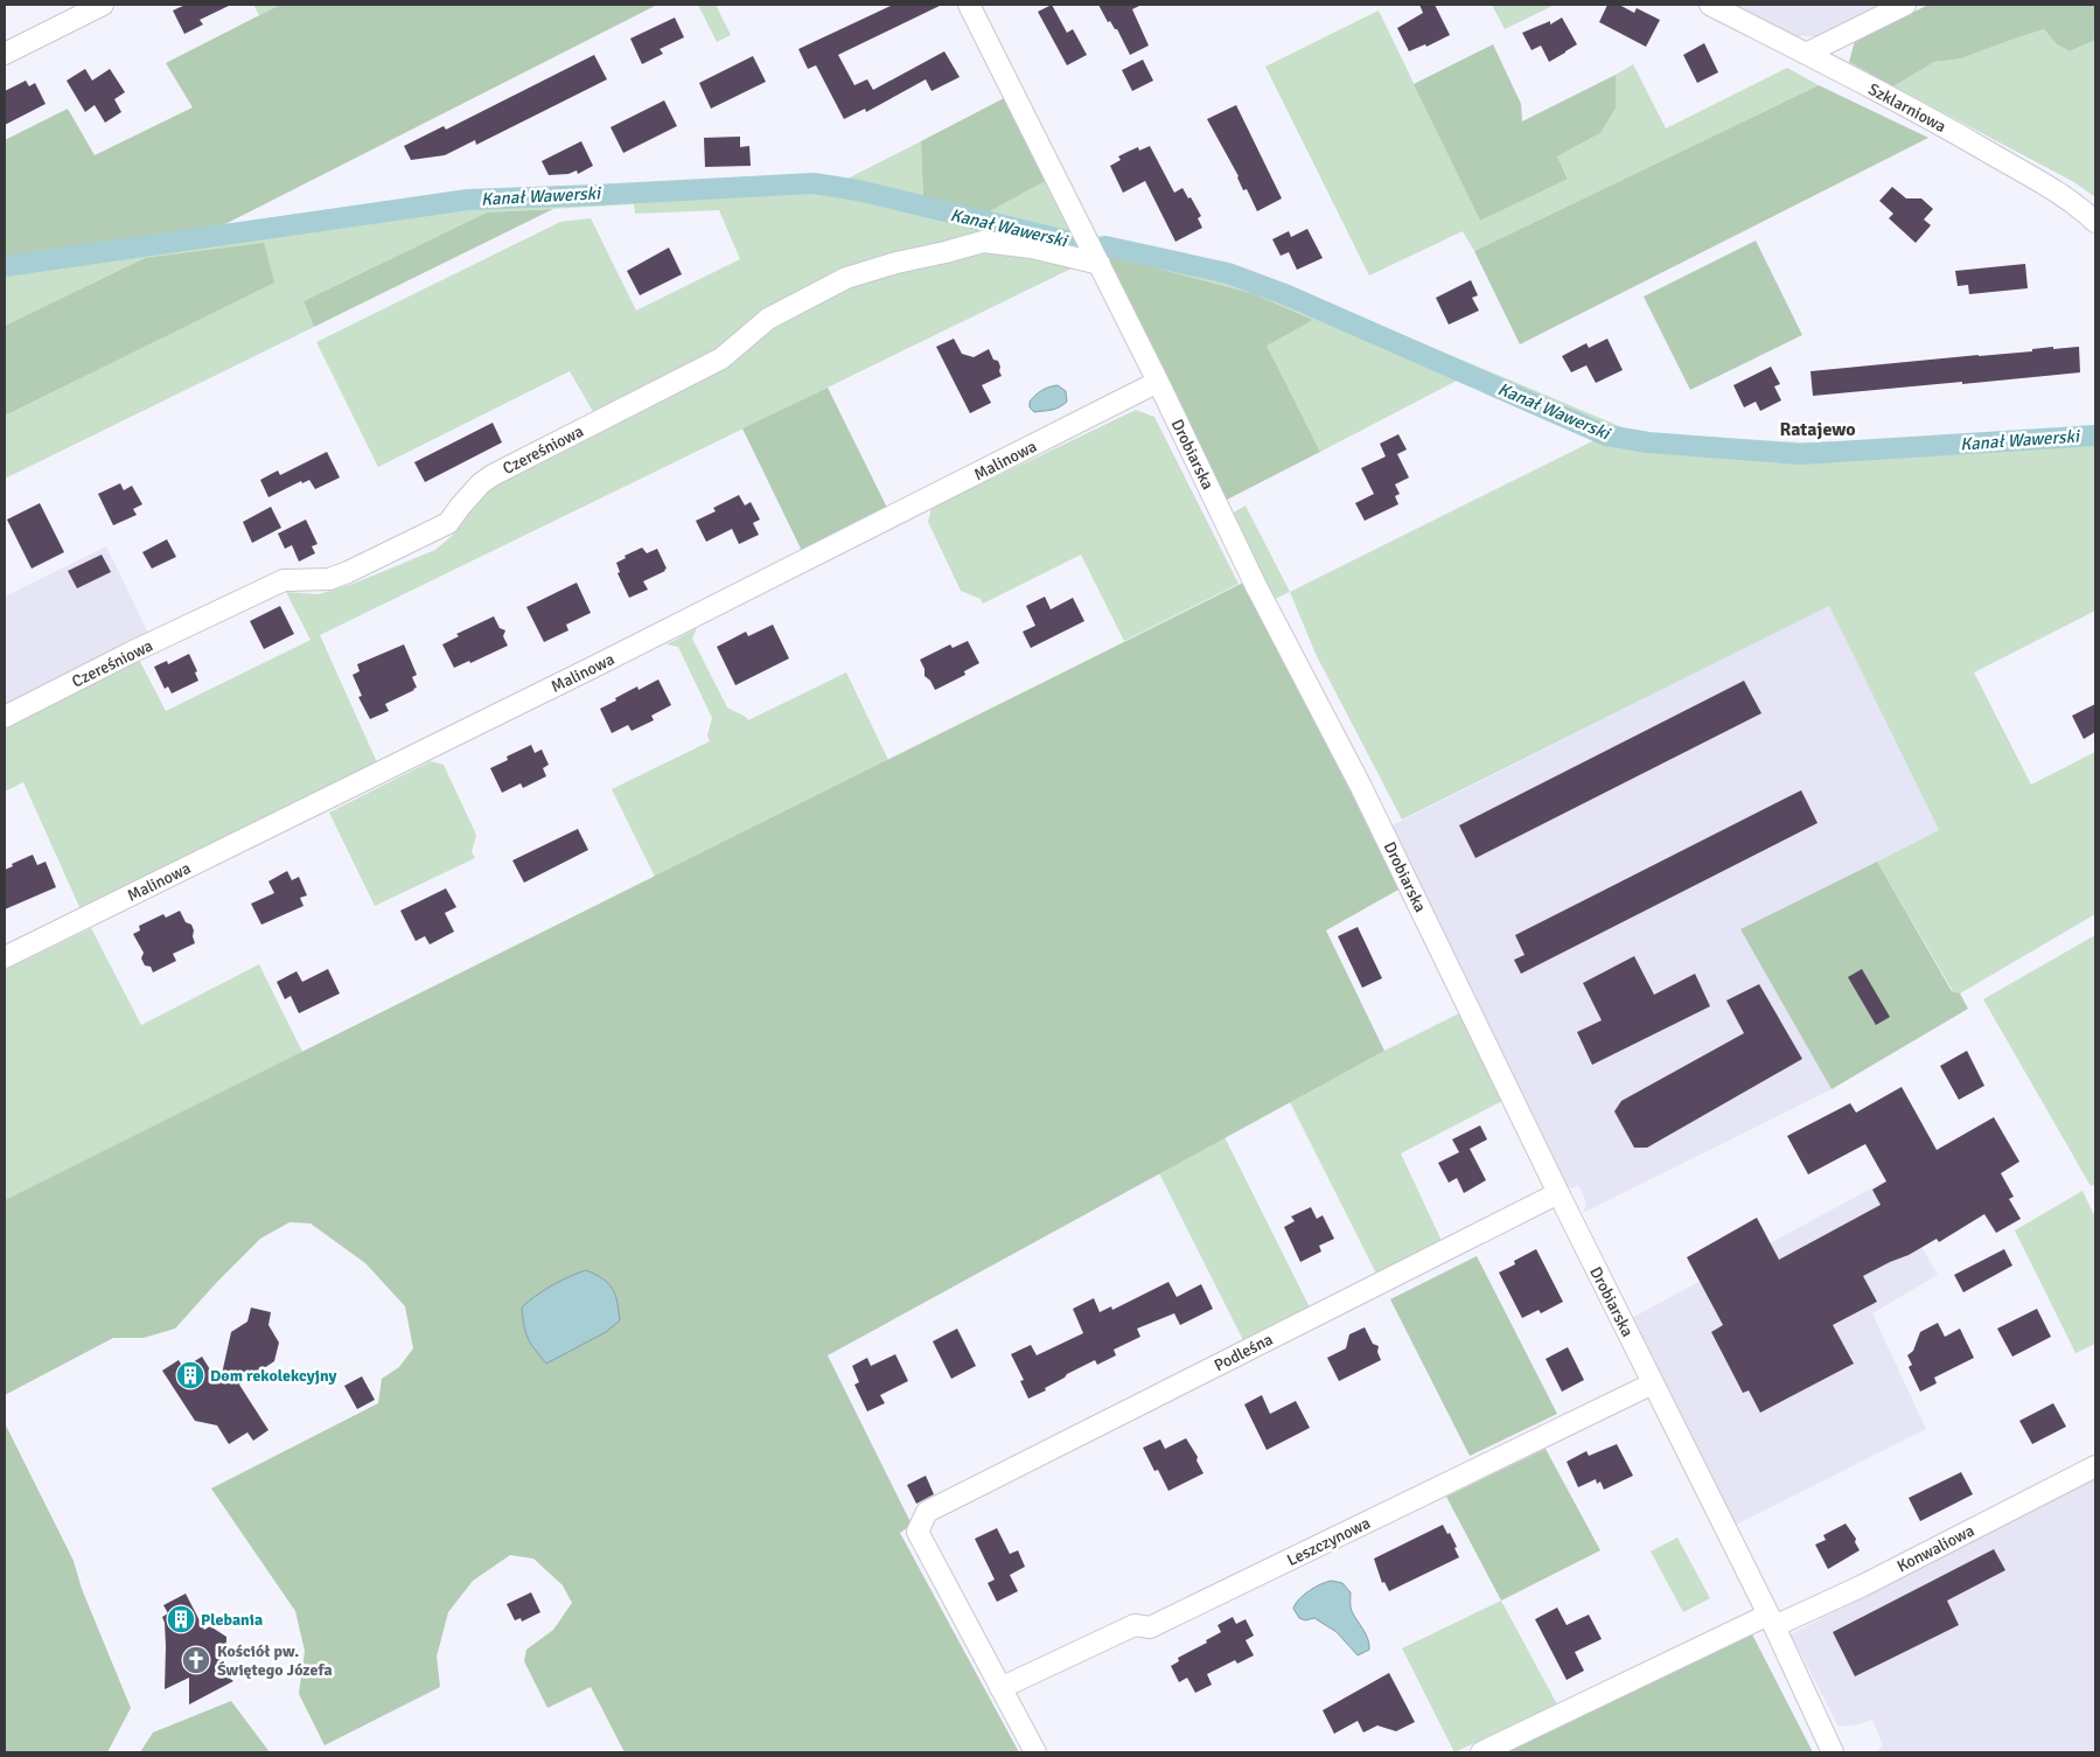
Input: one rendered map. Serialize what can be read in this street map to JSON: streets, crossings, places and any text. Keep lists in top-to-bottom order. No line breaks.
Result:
{"streets":{"street":["Szklarniowa","Czereśniowa","Drobiarska","Malinowa","Podleśna","Leszczynowa","Konwaliowa"]},"crossings":[["Czereśniowa","Drobiarska"],["Drobiarska","Malinowa"],["Drobiarska","Podleśna"],["Drobiarska","Leszczynowa"],["Drobiarska","Konwaliowa"],["Podleśna","Leszczynowa"]],"districts":["Ratajewo"],"water":["Kanał Wawerski"],"places":{"building":["Dom rekolekcyjny","Plebania"],"church":["Kościół pw. Świętego Józefa"]}}
